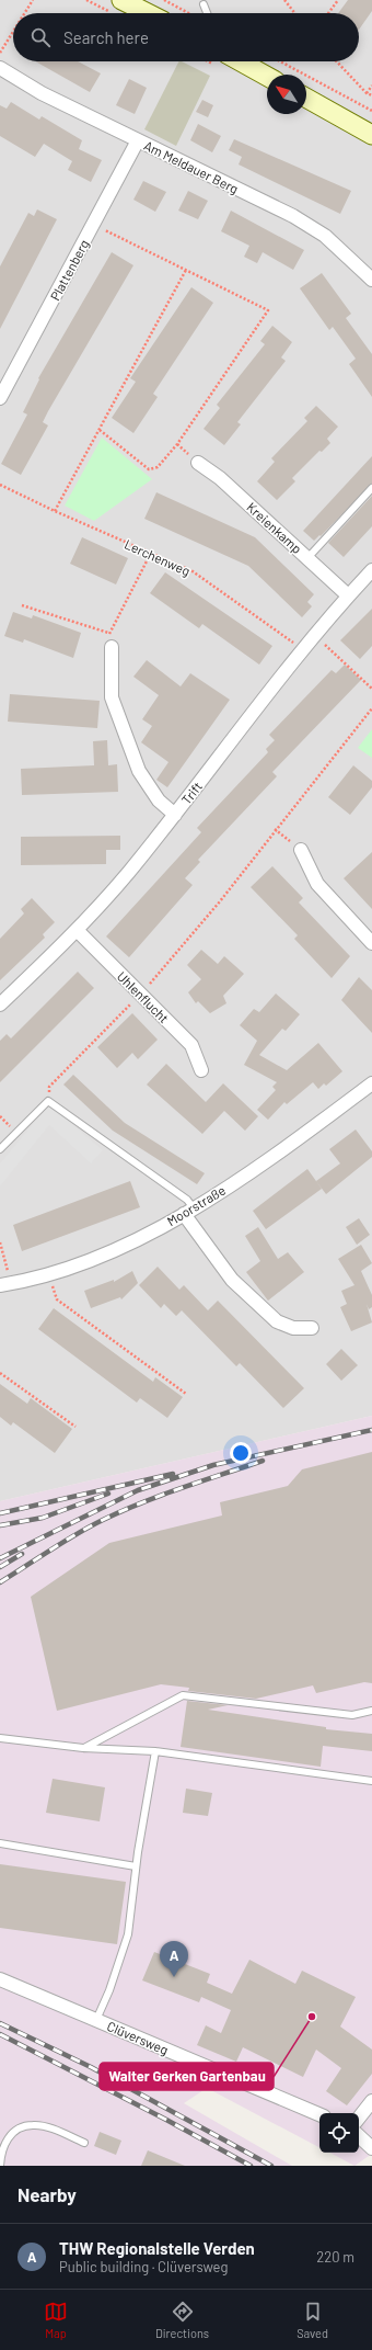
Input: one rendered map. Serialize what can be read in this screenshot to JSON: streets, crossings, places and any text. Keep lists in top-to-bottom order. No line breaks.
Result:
{"streets":{"street":["Am Meldauer Berg","Plattenberg","Kreienkamp","Trift","Uhlenflucht","Moorstraße","Clüversweg"],"path":["Lerchenweg"]},"crossings":[["Am Meldauer Berg","Plattenberg"],["Kreienkamp","Trift"],["Lerchenweg","Trift"],["Trift","Uhlenflucht"]],"places":["Walter Gerken Gartenbau"],"north":"top left","page":{"search":"Search here","pins":"A","heading":"Nearby","list":[{"mark":"A","name":"THW Regionalstelle Verden","note":"Public building · Clüversweg","value":"220 m"}],"nav":["Map","Directions","Saved"]}}
